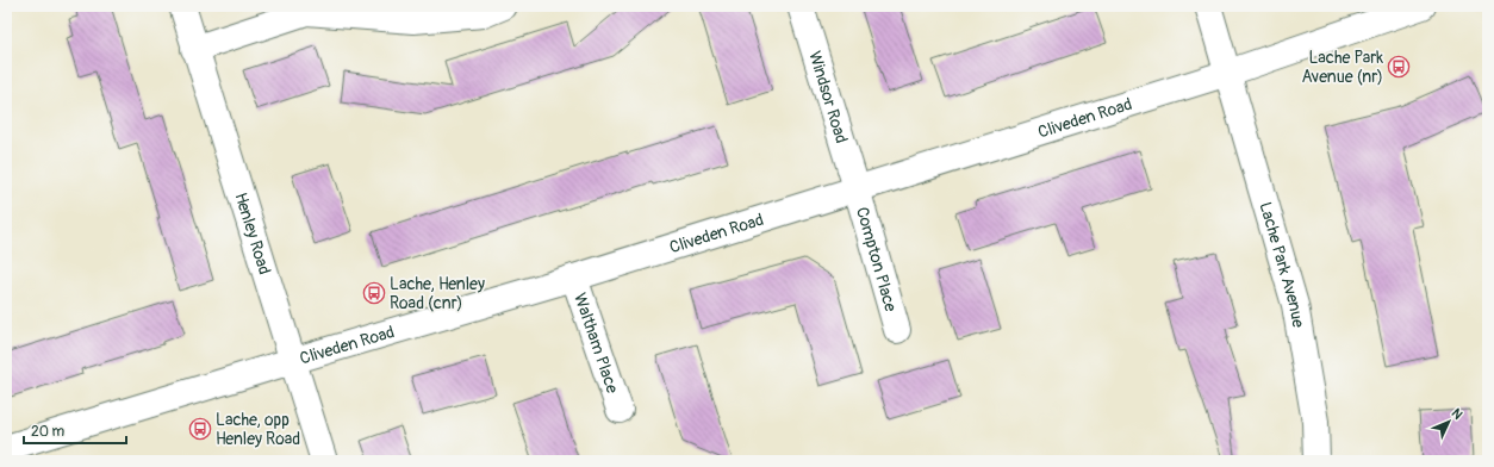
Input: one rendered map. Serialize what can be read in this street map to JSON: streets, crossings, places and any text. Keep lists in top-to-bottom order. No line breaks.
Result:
{"streets":{"street":["Windsor Road","Cliveden Road","Henley Road","Compton Place","Lache Park Avenue","Waltham Place"]},"crossings":[["Windsor Road","Cliveden Road"],["Windsor Road","Compton Place"],["Cliveden Road","Henley Road"],["Cliveden Road","Compton Place"],["Cliveden Road","Lache Park Avenue"],["Cliveden Road","Waltham Place"]],"places":{"bus stop":["Lache Park Avenue (nr)","Lache, Henley Road (cnr)","Lache, opp Henley Road"]},"scale_bar":"20 m","north":"top right"}
